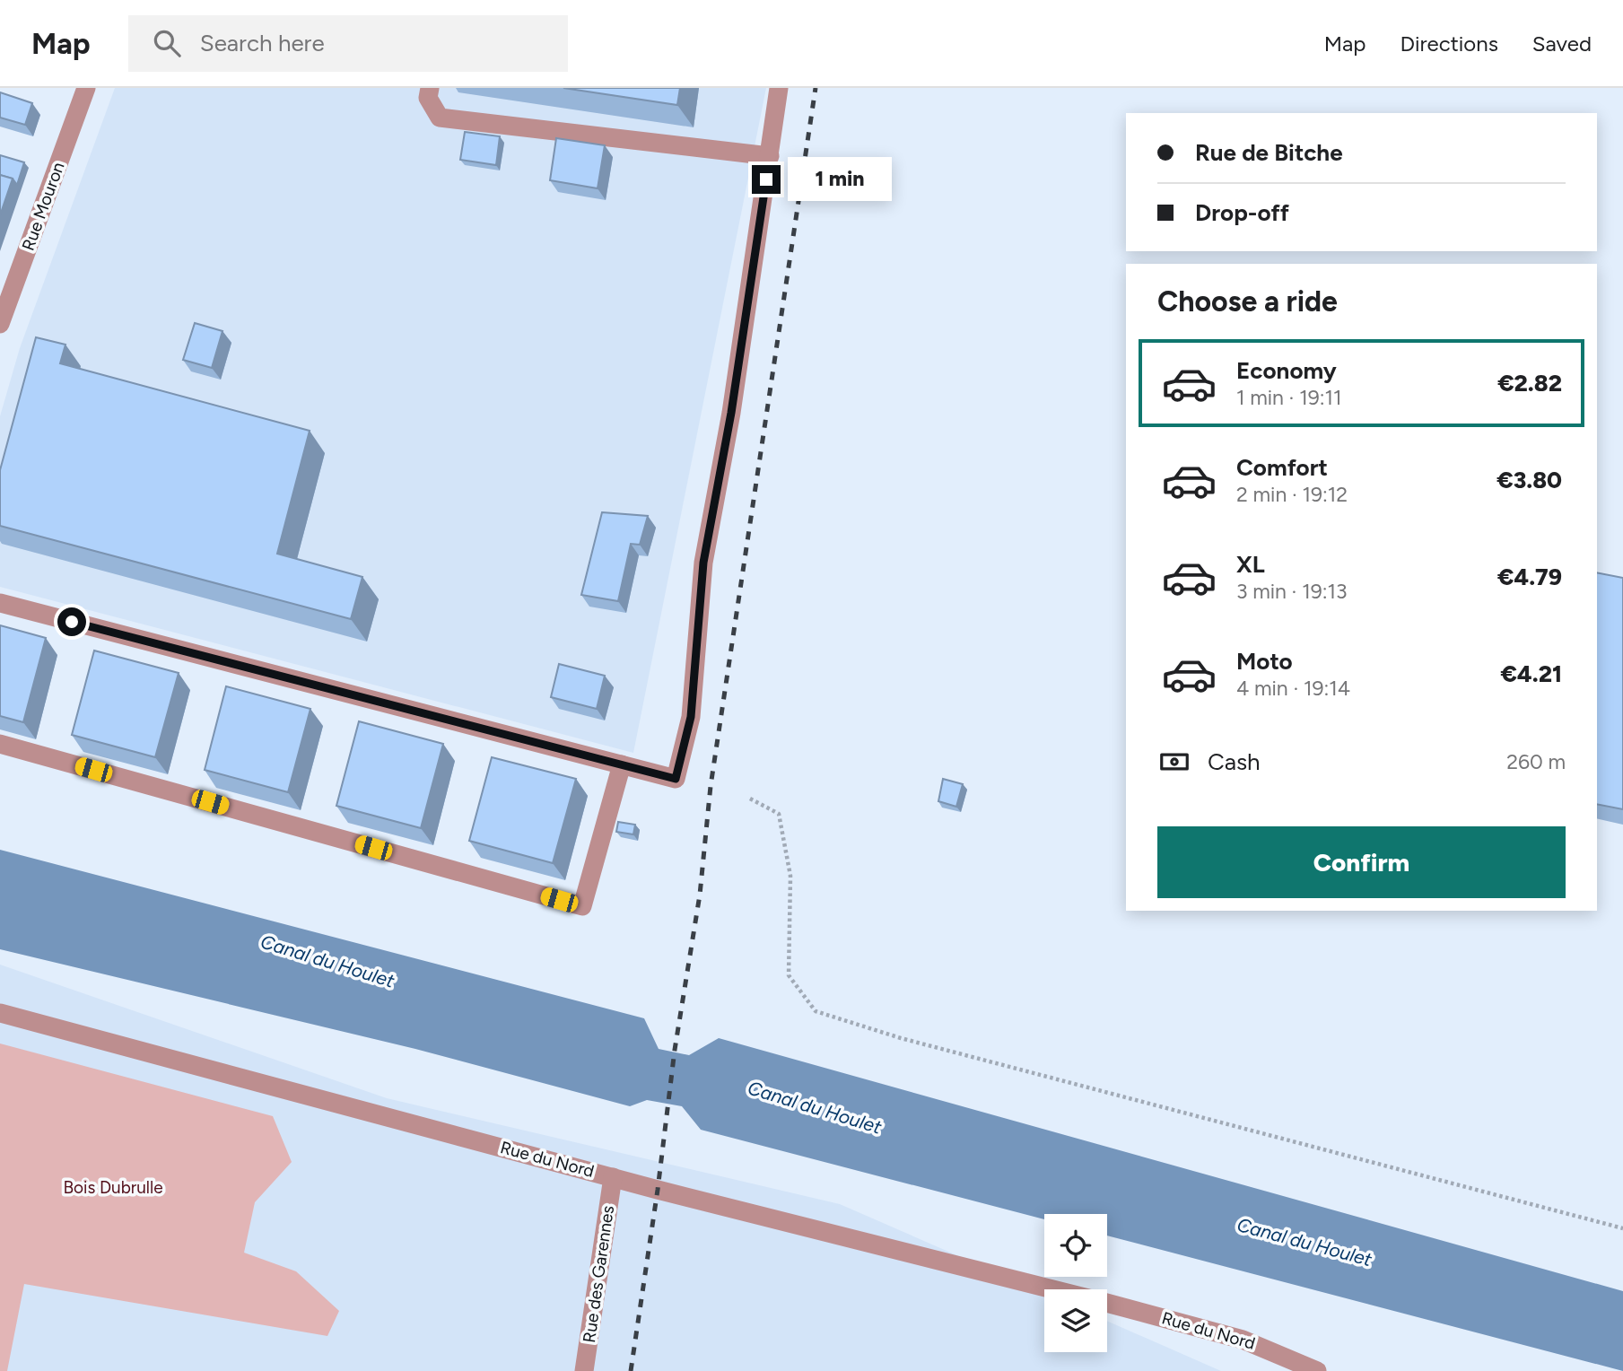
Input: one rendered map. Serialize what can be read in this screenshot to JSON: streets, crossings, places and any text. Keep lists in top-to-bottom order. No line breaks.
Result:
{"streets":{"street":["Rue Mouron","Rue du Nord","Rue des Garennes"]},"crossings":[["Rue du Nord","Rue des Garennes"]],"water":["Canal du Houlet"],"parks":["Bois Dubrulle"],"page":{"header":"Map","search":"Search here","nav":["Map","Directions","Saved"],"banner":["Rue de Bitche","Drop-off"],"bubble":"1 min","heading":"Choose a ride","list":[{"name":"Economy","note":"1 min · 19:11","value":"€2.82"},{"name":"Comfort","note":"2 min · 19:12","value":"€3.80"},{"name":"XL","note":"3 min · 19:13","value":"€4.79"},{"name":"Moto","note":"4 min · 19:14","value":"€4.21"}],"pay":["Cash","260 m"],"buttons":"Confirm"}}
